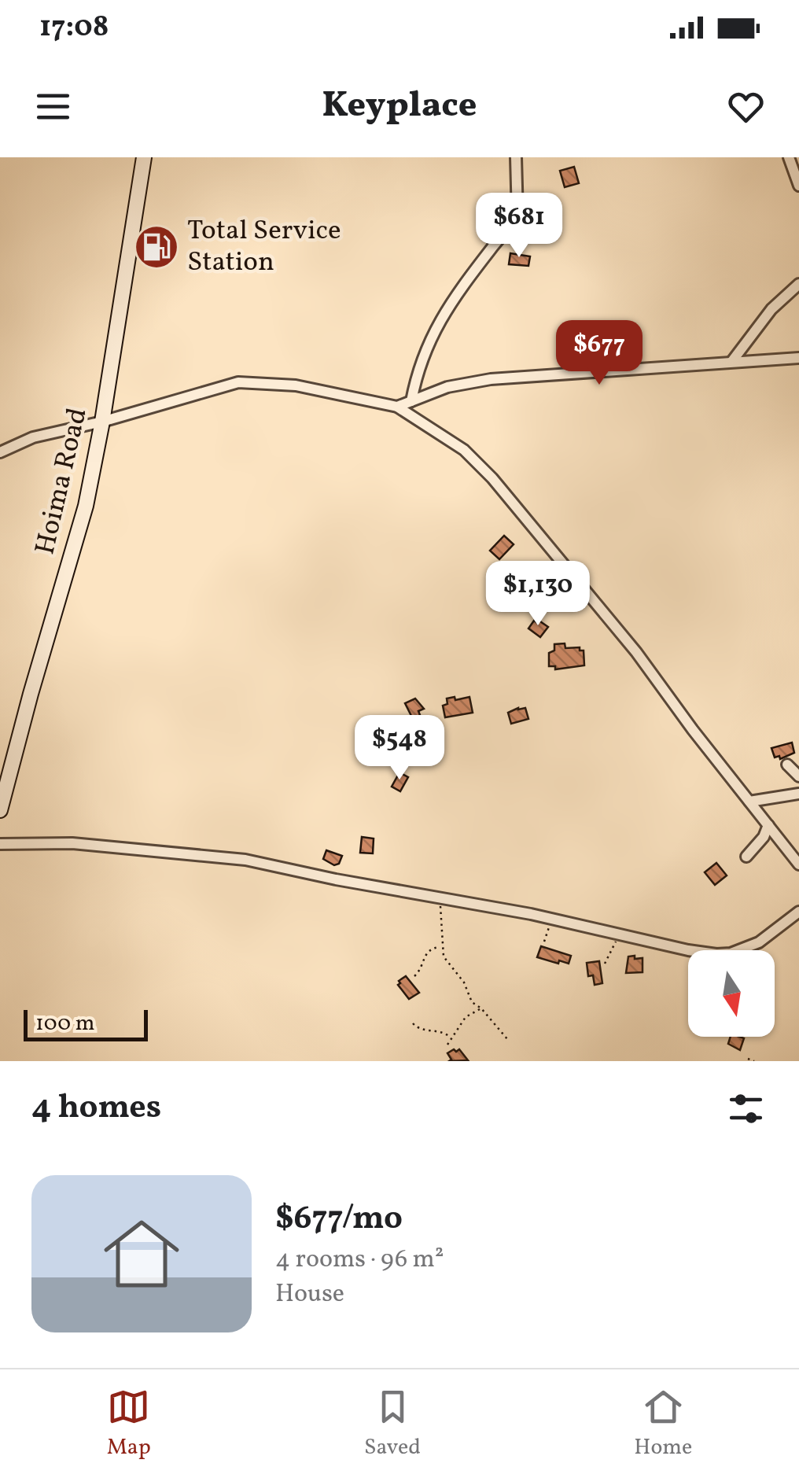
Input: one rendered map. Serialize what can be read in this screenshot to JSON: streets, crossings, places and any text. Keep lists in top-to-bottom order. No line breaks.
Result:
{"streets":{"main road":["Hoima Road"]},"places":{"fuel station":["Total Service Station"]},"scale_bar":"100 m","north":"bottom","page":{"status":"17:08","header":"Keyplace","price":["$681","$677","$1,130","$548"],"scale":"100 m","heading":"4 homes","list":[{"name":"$677/mo","note":"4 rooms · 96 m² · House"}],"tabs":["Map","Saved","Home"]}}
